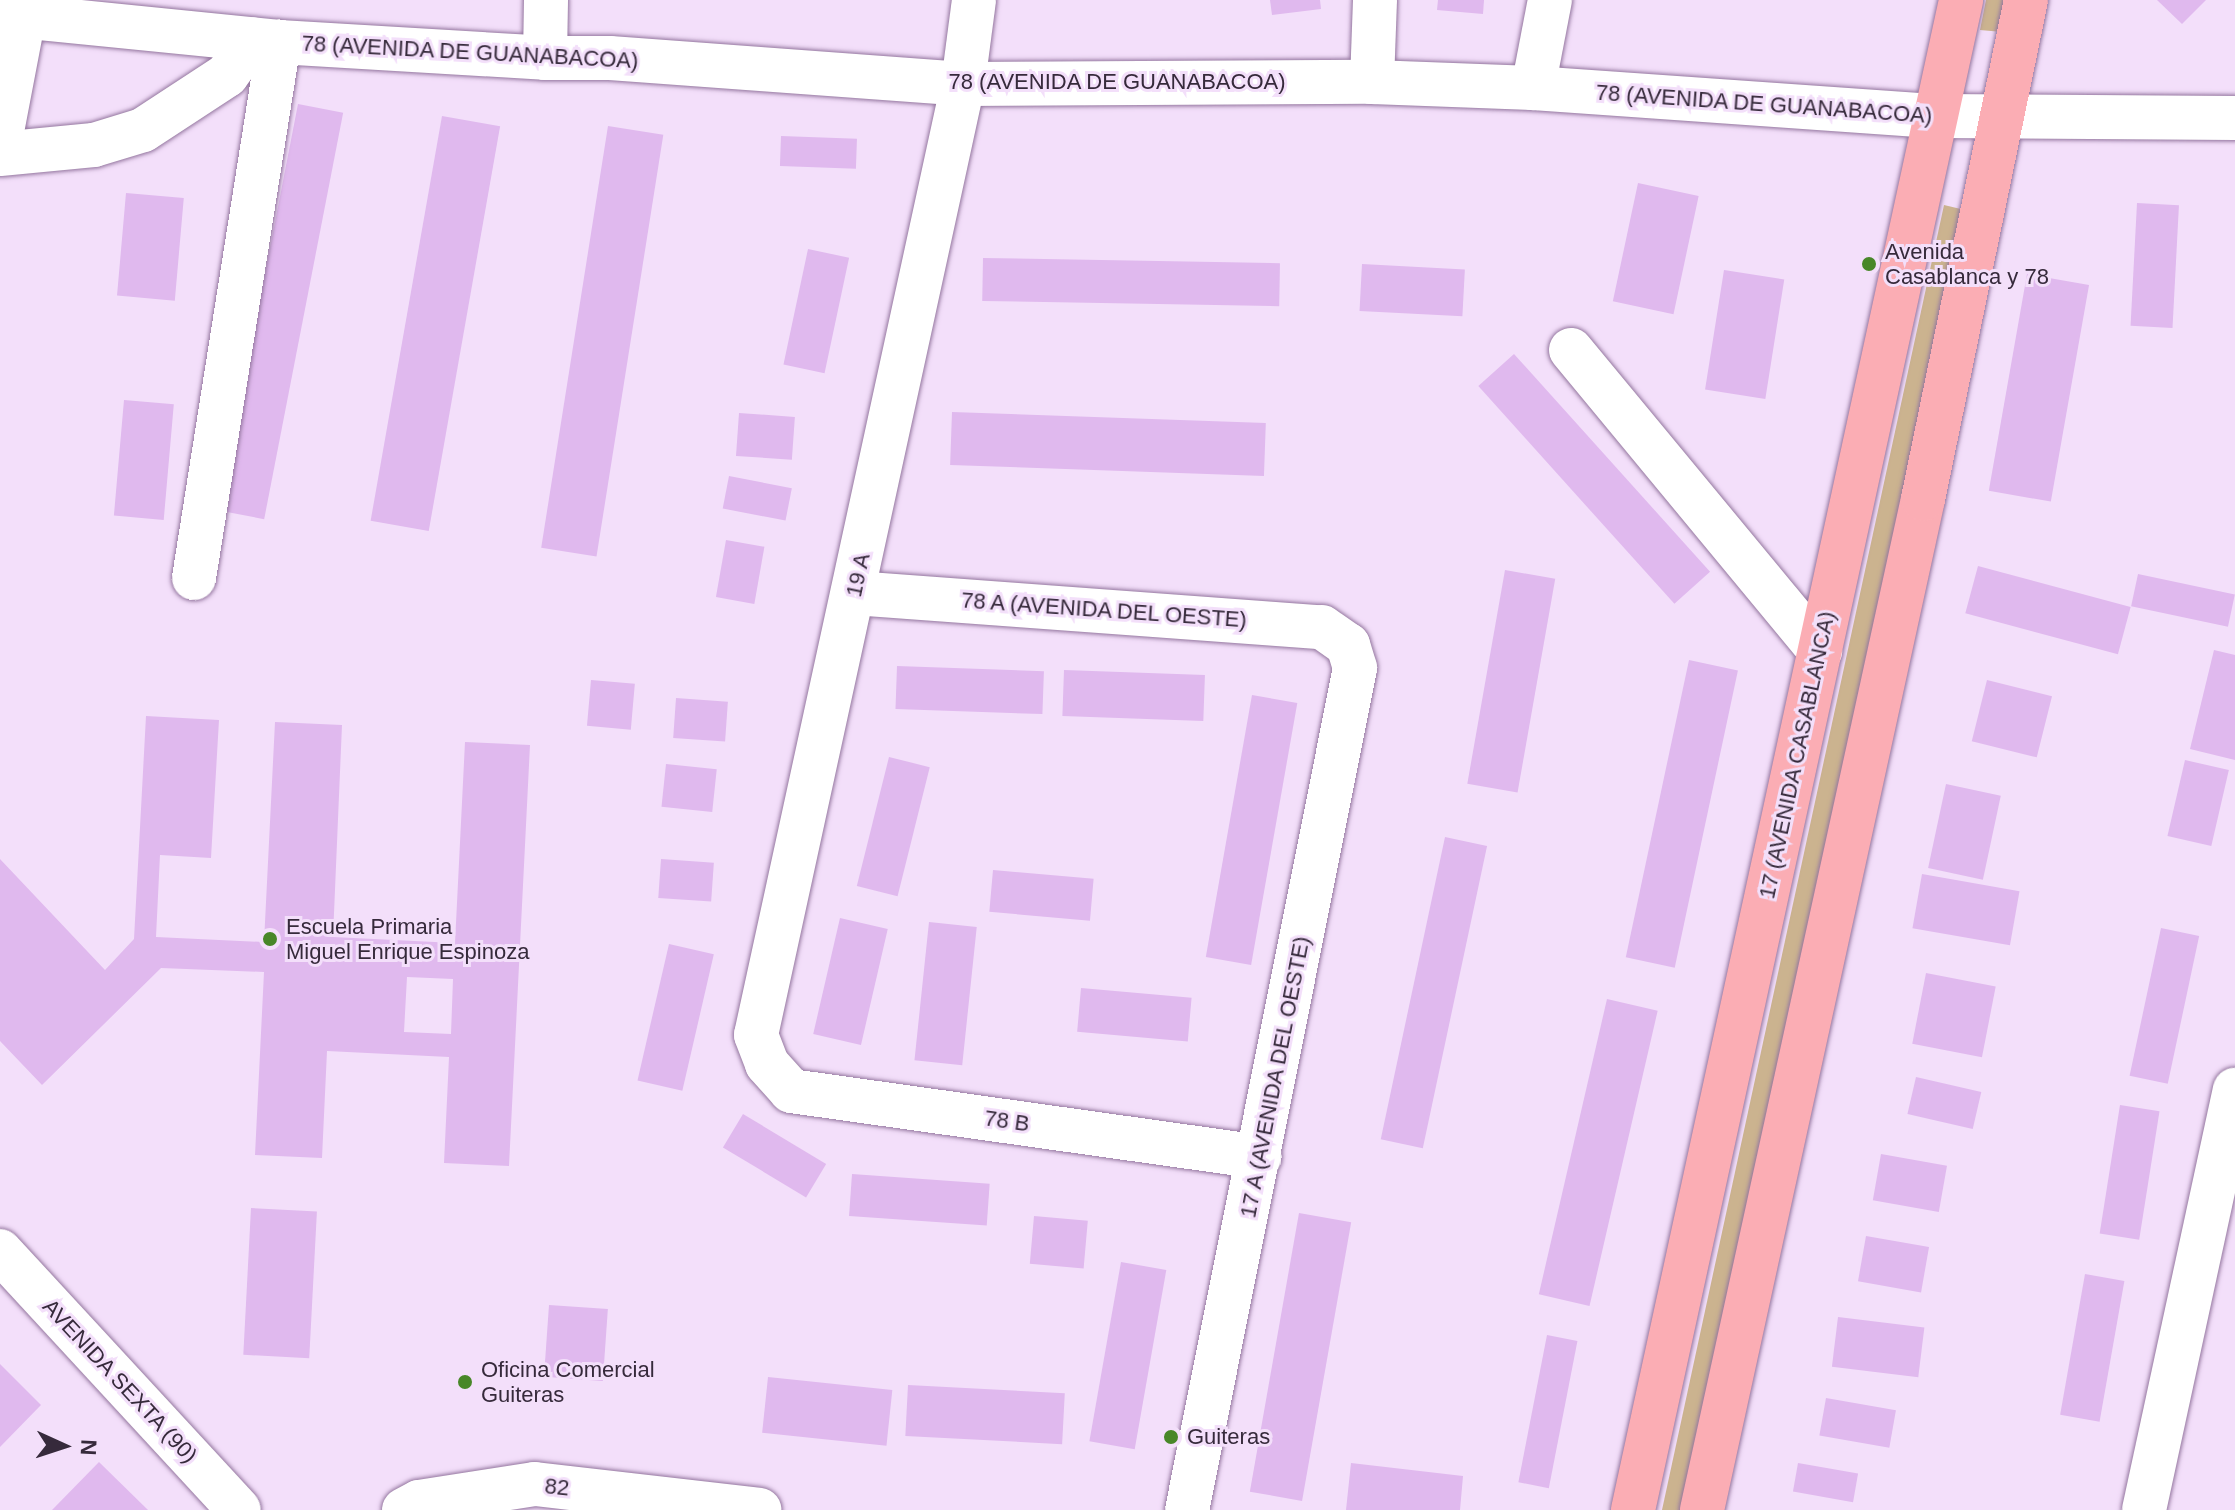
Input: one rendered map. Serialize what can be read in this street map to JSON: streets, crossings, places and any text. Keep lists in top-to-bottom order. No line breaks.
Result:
{"streets":{"main road":["17 (AVENIDA CASABLANCA)"],"street":["78 (AVENIDA DE GUANABACOA)","19 A","78 A (AVENIDA DEL OESTE)","17 A (AVENIDA DEL OESTE)","78 B","AVENIDA SEXTA (90)","82"]},"crossings":[["78 (AVENIDA DE GUANABACOA)","19 A"],["78 (AVENIDA DE GUANABACOA)","17 (AVENIDA CASABLANCA)"],["19 A","78 A (AVENIDA DEL OESTE)"],["19 A","78 B"],["78 A (AVENIDA DEL OESTE)","17 A (AVENIDA DEL OESTE)"],["17 A (AVENIDA DEL OESTE)","78 B"]],"places":["Avenida Casablanca y 78","Escuela Primaria Miguel Enrique Espinoza","Oficina Comercial Guiteras","Guiteras"],"north":"right"}
